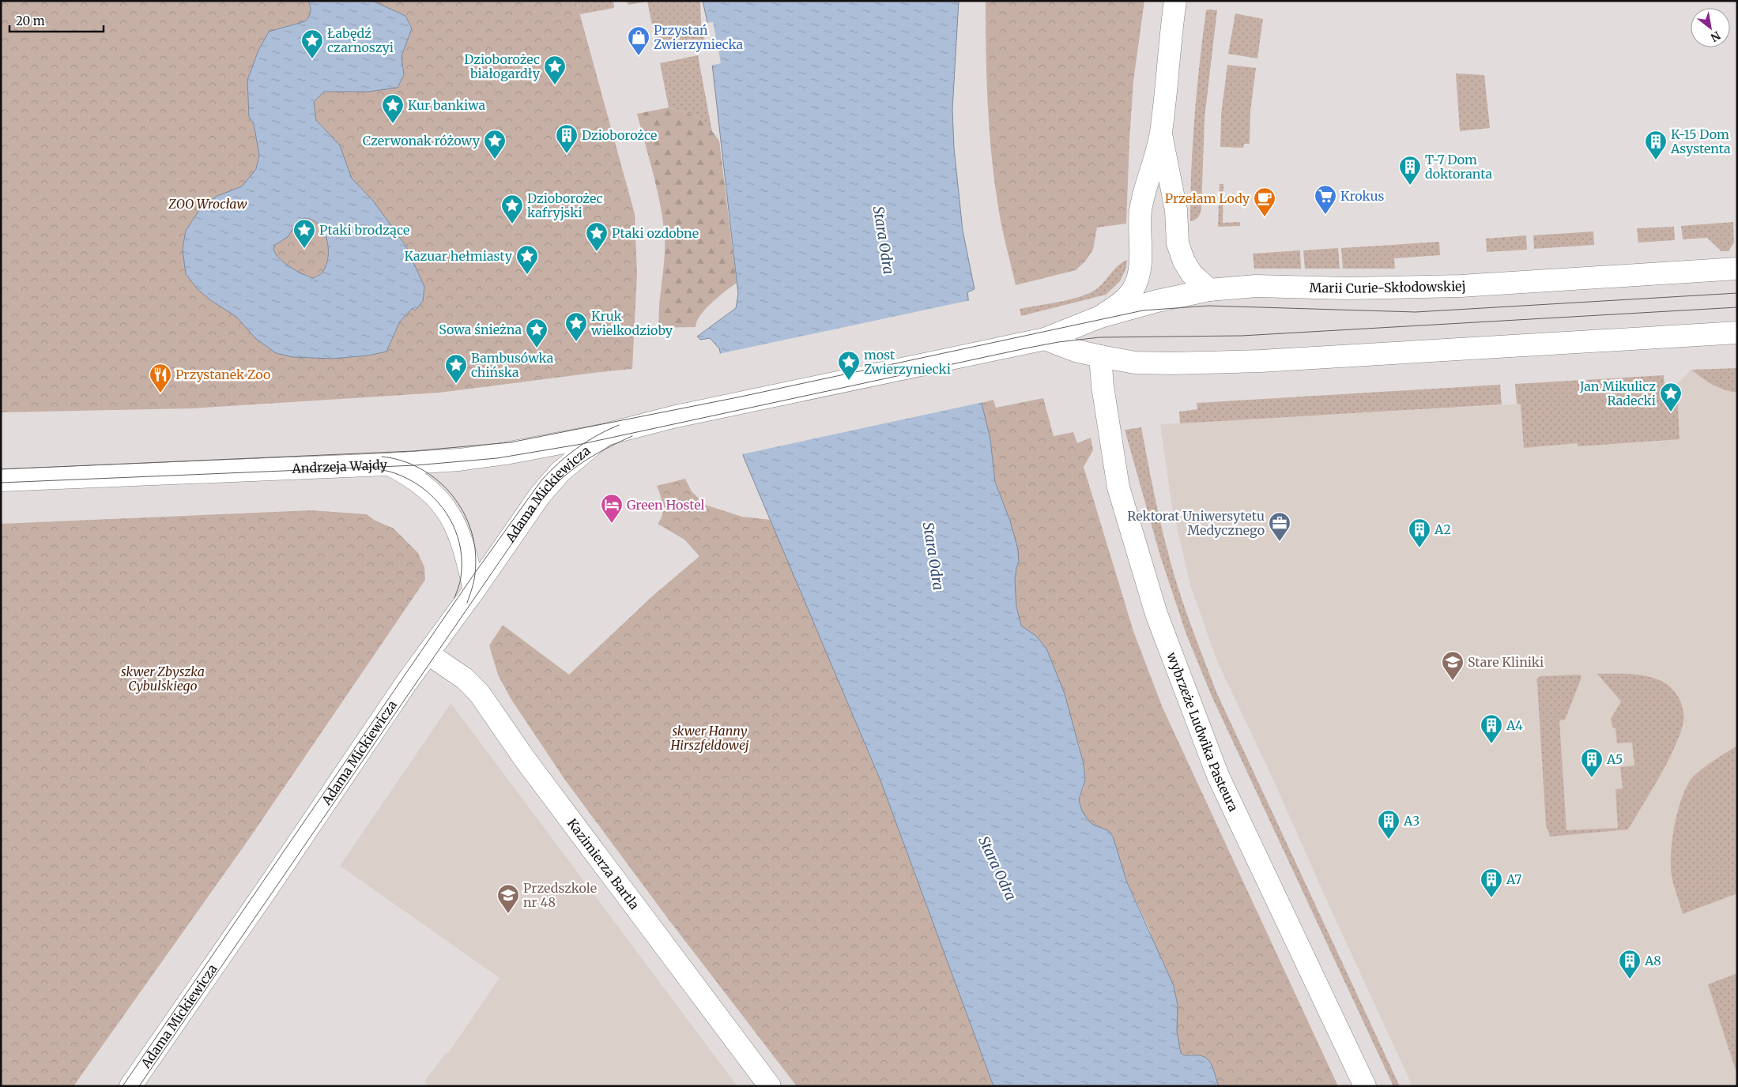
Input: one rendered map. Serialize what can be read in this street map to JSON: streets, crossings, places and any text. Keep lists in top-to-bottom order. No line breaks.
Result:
{"streets":{"main road":["Marii Curie-Skłodowskiej","Andrzeja Wajdy","Adama Mickiewicza","wybrzeże Ludwika Pasteura","Kazimierza Bartla"]},"crossings":[["Marii Curie-Skłodowskiej","Andrzeja Wajdy"],["Andrzeja Wajdy","Adama Mickiewicza"],["Adama Mickiewicza","Kazimierza Bartla"]],"water":["Stara Odra"],"parks":["ZOO Wrocław","skwer Zbyszka Cybulskiego","skwer Hanny Hirszfeldowej"],"places":{"shop":["Przystań Zwierzyniecka"],"place":["Łabędź czarnoszyi","Dzioborożec białogardły","Kur bankiwa","Czerwonak różowy","Dzioborożec kafryjski","Ptaki brodzące","Ptaki ozdobne","Kazuar hełmiasty","Kruk wielkodzioby","Sowa śnieżna","most Zwierzyniecki","Bambusówka chińska","Jan Mikulicz Radecki"],"building":["Dzioborożce","K-15 Dom Asystenta","T-7 Dom doktoranta","A2","A4","A5","A3","A7","A8"],"supermarket":["Krokus"],"cafe":["Przełam Lody"],"restaurant":["Przystanek Zoo"],"hotel":["Green Hostel"],"office":["Rektorat Uniwersytetu Medycznego"],"school or university":["Stare Kliniki","Przedszkole nr 48"]},"scale_bar":"20 m","north":"bottom right"}
